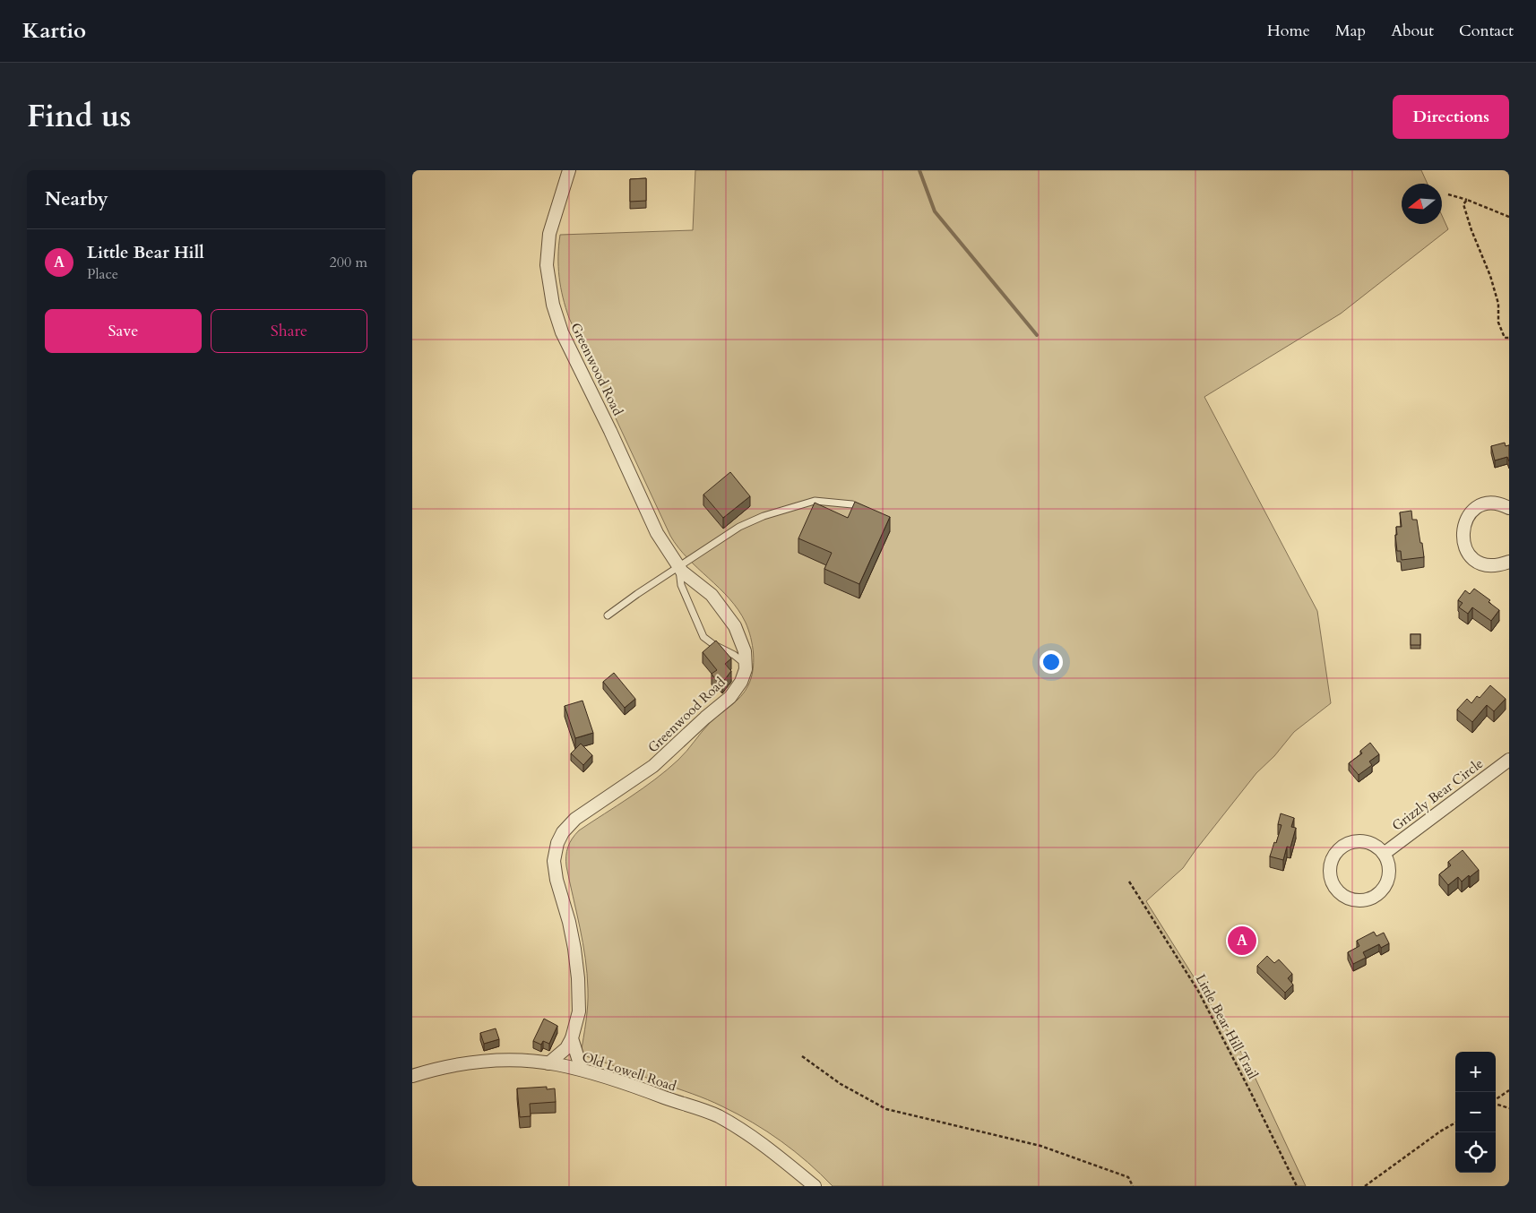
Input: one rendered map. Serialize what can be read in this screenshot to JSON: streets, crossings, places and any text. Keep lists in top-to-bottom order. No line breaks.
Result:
{"streets":{"street":["Greenwood Road","Grizzly Bear Circle","Old Lowell Road"],"path":["Little Bear Hill Trail"]},"north":"left","page":{"header":"Kartio","nav":["Home","Map","About","Contact"],"title":"Find us","buttons":["Directions",["Save","Share"]],"heading":"Nearby","list":[{"mark":"A","name":"Little Bear Hill","note":"Place","value":"200 m"}],"pins":"A","map_buttons":["+","−"]}}
